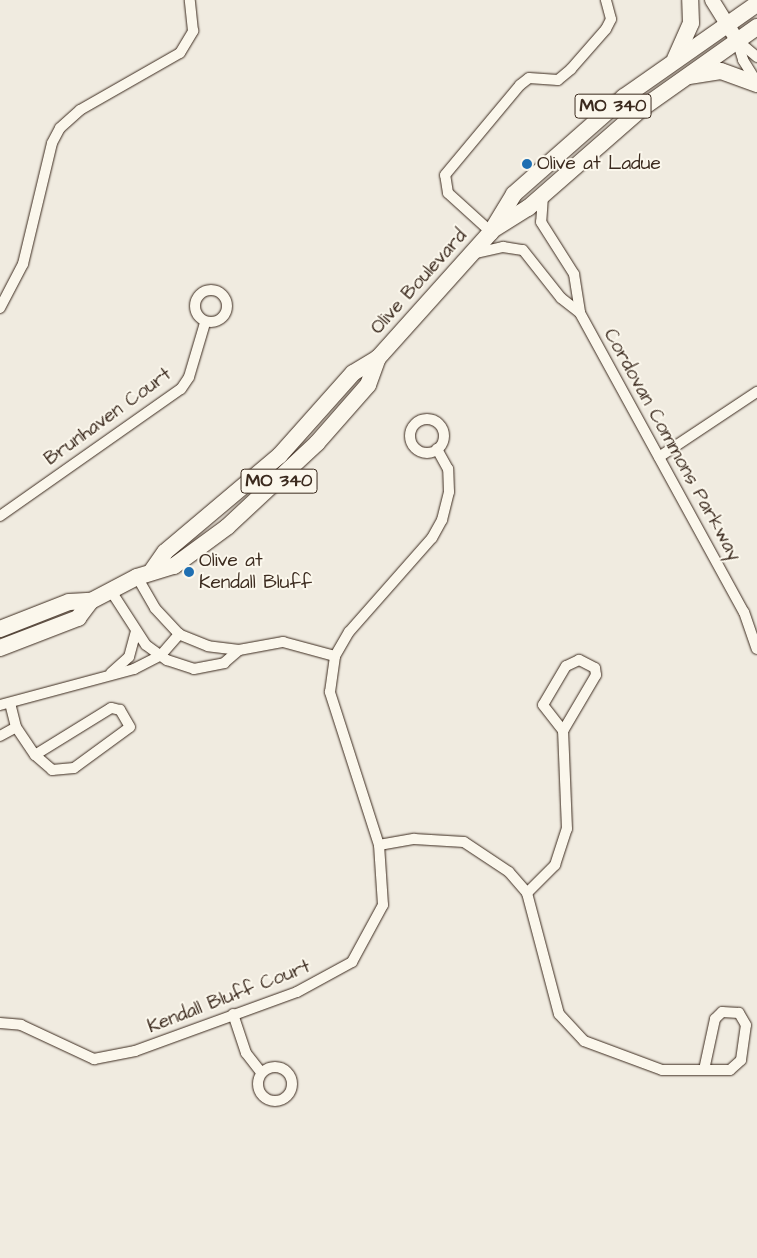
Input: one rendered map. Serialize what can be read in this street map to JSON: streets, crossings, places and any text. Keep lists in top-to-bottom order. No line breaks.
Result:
{"streets":{"main road":["MO 340","Olive Boulevard"],"street":["Brunhaven Court","Cordovan Commons Parkway","Kendall Bluff Court"]},"crossings":[["Olive Boulevard","Cordovan Commons Parkway"]],"places":["Olive at Ladue","Olive at Kendall Bluff"]}
